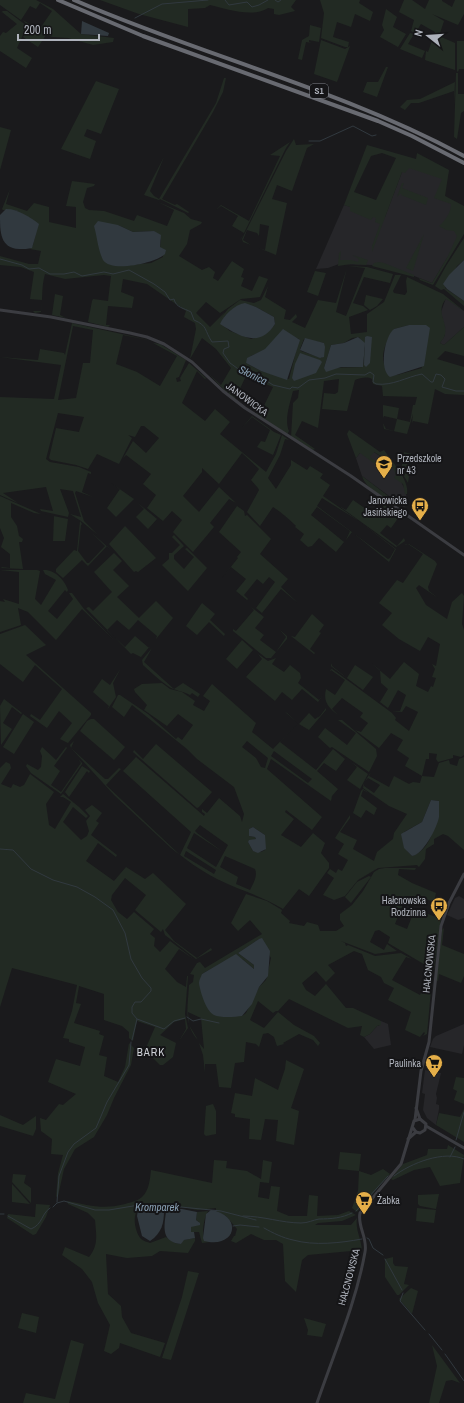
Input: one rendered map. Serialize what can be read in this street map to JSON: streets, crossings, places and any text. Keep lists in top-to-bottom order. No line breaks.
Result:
{"streets":{"highway":["S1"],"street":["JANOWICKA","HAŁCNOWSKA"]},"districts":["BARK"],"water":["Słonica","Kromparek"],"places":{"school or university":["Przedszkole nr 43"],"bus stop":["Janowicka Jasińskiego","Hałcnowska Rodzinna"],"supermarket":["Paulinka","Żabka"]},"scale_bar":"200 m","north":"left"}
